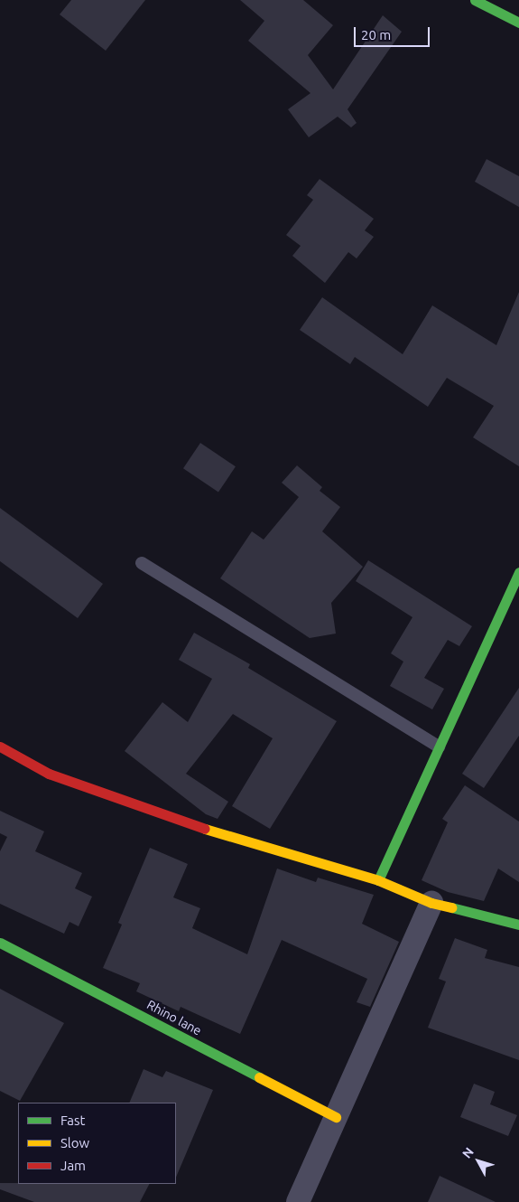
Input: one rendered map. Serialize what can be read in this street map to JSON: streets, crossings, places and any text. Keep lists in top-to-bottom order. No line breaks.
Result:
{"streets":{"street":["Rhino lane"]},"legend":["Fast","Slow","Jam"],"scale_bar":"20 m","north":"top left"}
